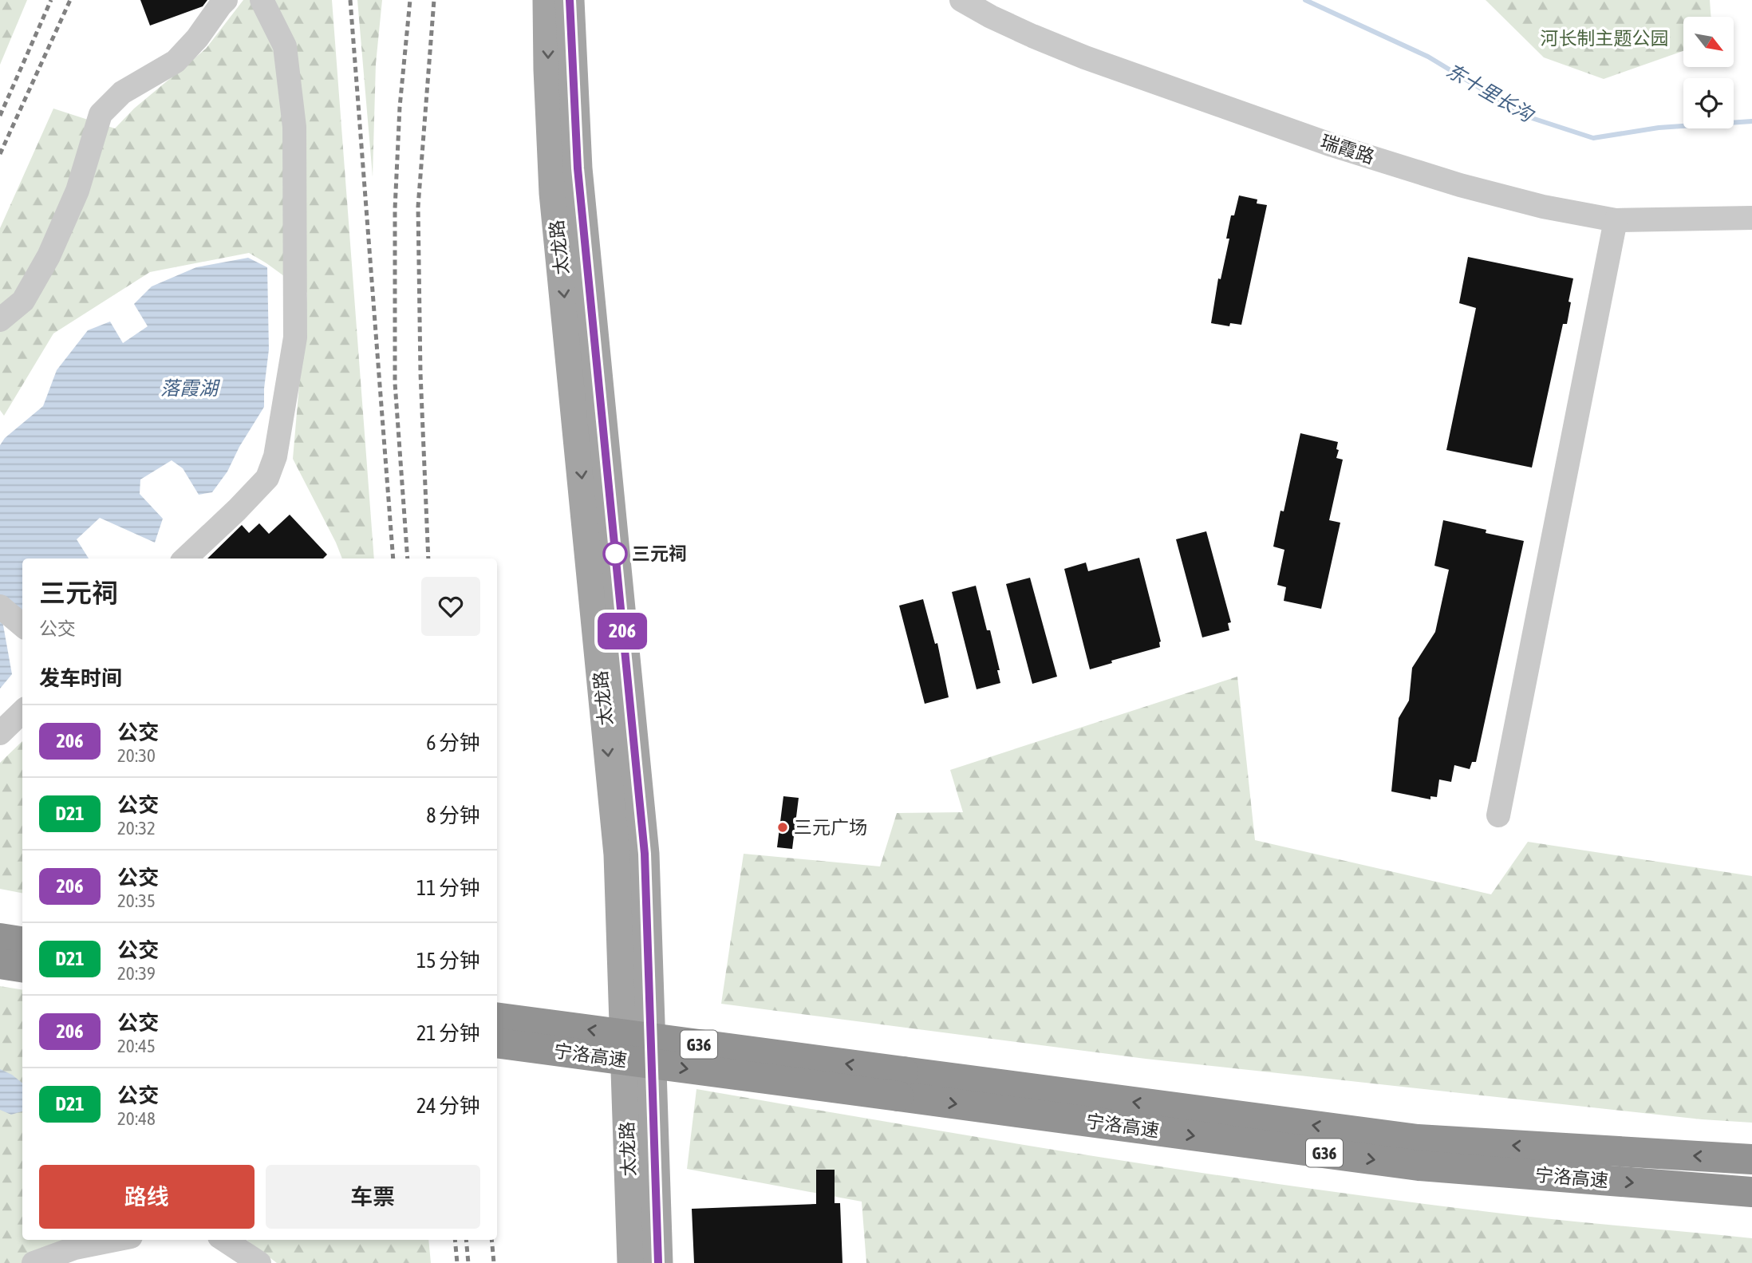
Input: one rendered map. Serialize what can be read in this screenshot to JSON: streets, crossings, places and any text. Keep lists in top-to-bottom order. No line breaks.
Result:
{"streets":{"highway":["G36","宁洛高速"],"main road":["太龙路"],"street":["瑞霞路"]},"water":["东十里长沟","落霞湖"],"parks":["河长制主题公园"],"places":["三元祠","三元广场"],"lines":["bus line 206"],"north":"bottom right","page":{"on_map":"206","heading":[["三元祠","公交"],"发车时间"],"list":[{"mark":"206","name":"公交","note":"20:30","value":"6 分钟"},{"mark":"D21","name":"公交","note":"20:32","value":"8 分钟"},{"mark":"206","name":"公交","note":"20:35","value":"11 分钟"},{"mark":"D21","name":"公交","note":"20:39","value":"15 分钟"},{"mark":"206","name":"公交","note":"20:45","value":"21 分钟"},{"mark":"D21","name":"公交","note":"20:48","value":"24 分钟"}],"buttons":["路线","车票"]}}
